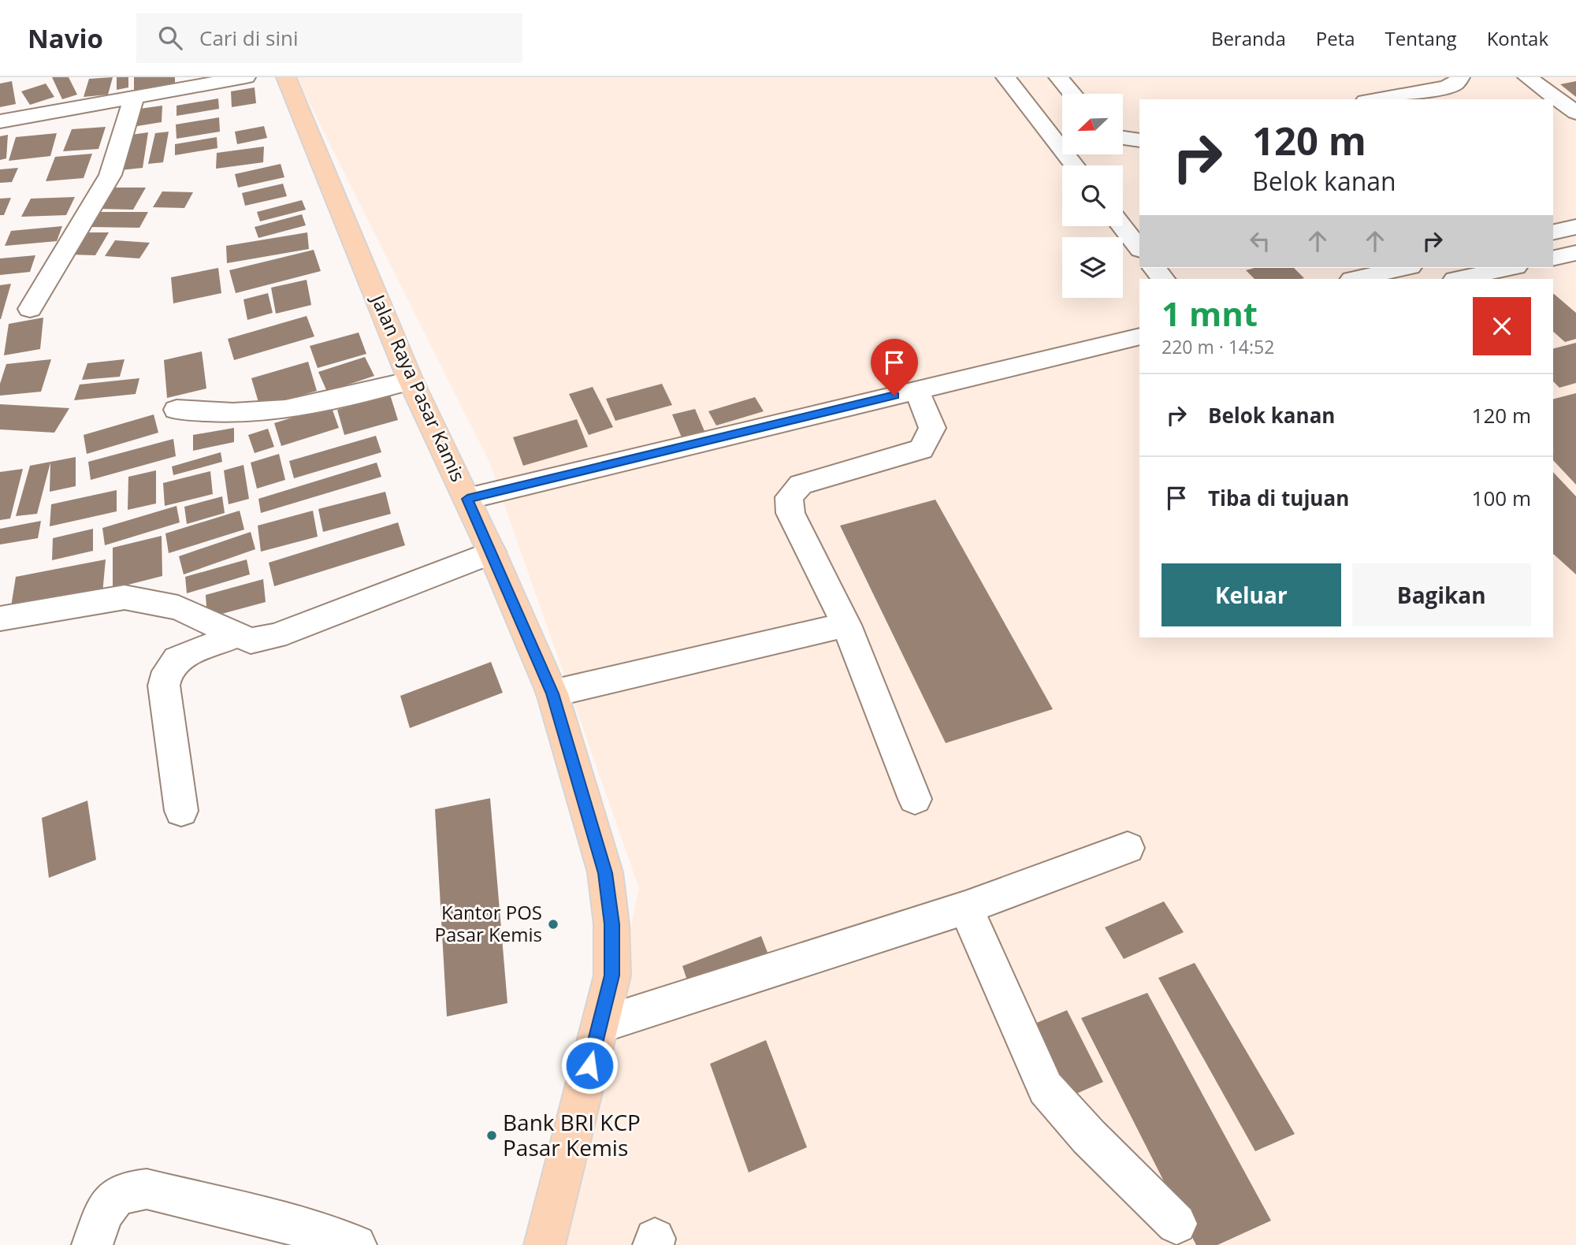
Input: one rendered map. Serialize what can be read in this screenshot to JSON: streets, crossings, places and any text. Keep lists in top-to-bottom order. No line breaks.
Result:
{"streets":{"main road":["Jalan Raya Pasar Kamis"]},"places":["Kantor POS Pasar Kemis","Bank BRI KCP Pasar Kemis"],"north":"bottom left","page":{"header":"Navio","search":"Cari di sini","nav":["Beranda","Peta","Tentang","Kontak"],"turn":["120 m","Belok kanan"],"heading":["1 mnt","220 m · 14:52"],"list":[{"name":"Belok kanan","value":"120 m"},{"name":"Tiba di tujuan","value":"100 m"}],"buttons":["Keluar","Bagikan"]}}
